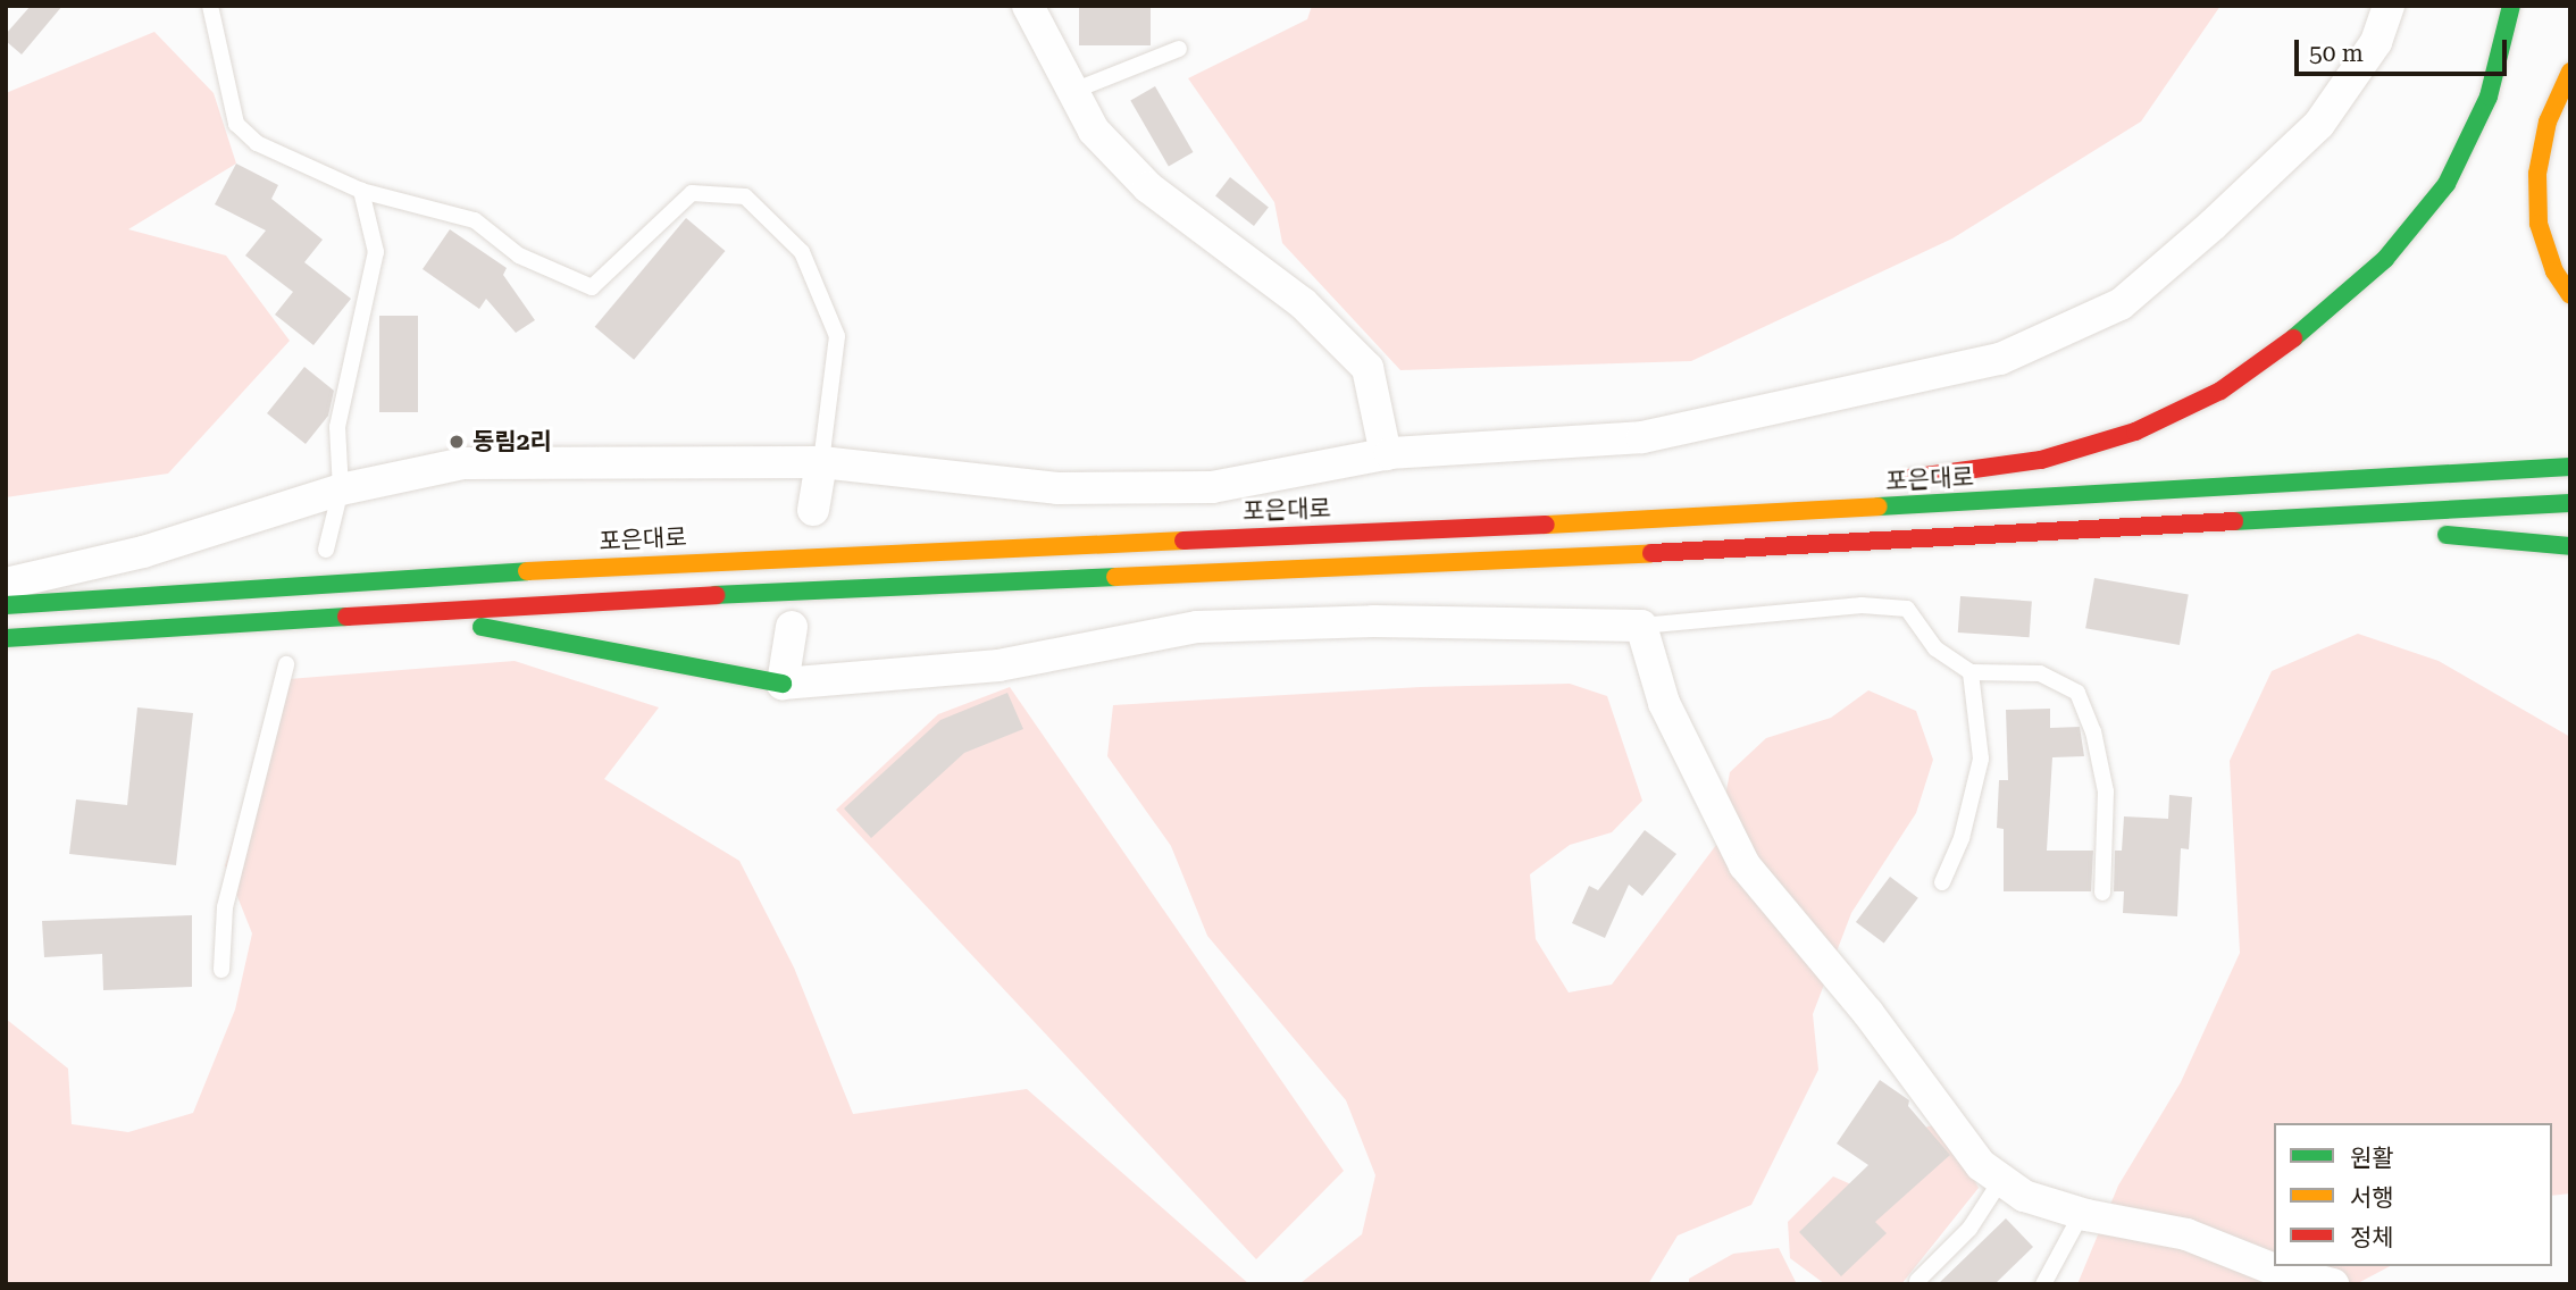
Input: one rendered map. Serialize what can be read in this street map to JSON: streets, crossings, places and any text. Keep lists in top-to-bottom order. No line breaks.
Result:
{"streets":{"highway":["포은대로"]},"places":["동림2리"],"legend":["원활","서행","정체"],"scale_bar":"50 m"}
